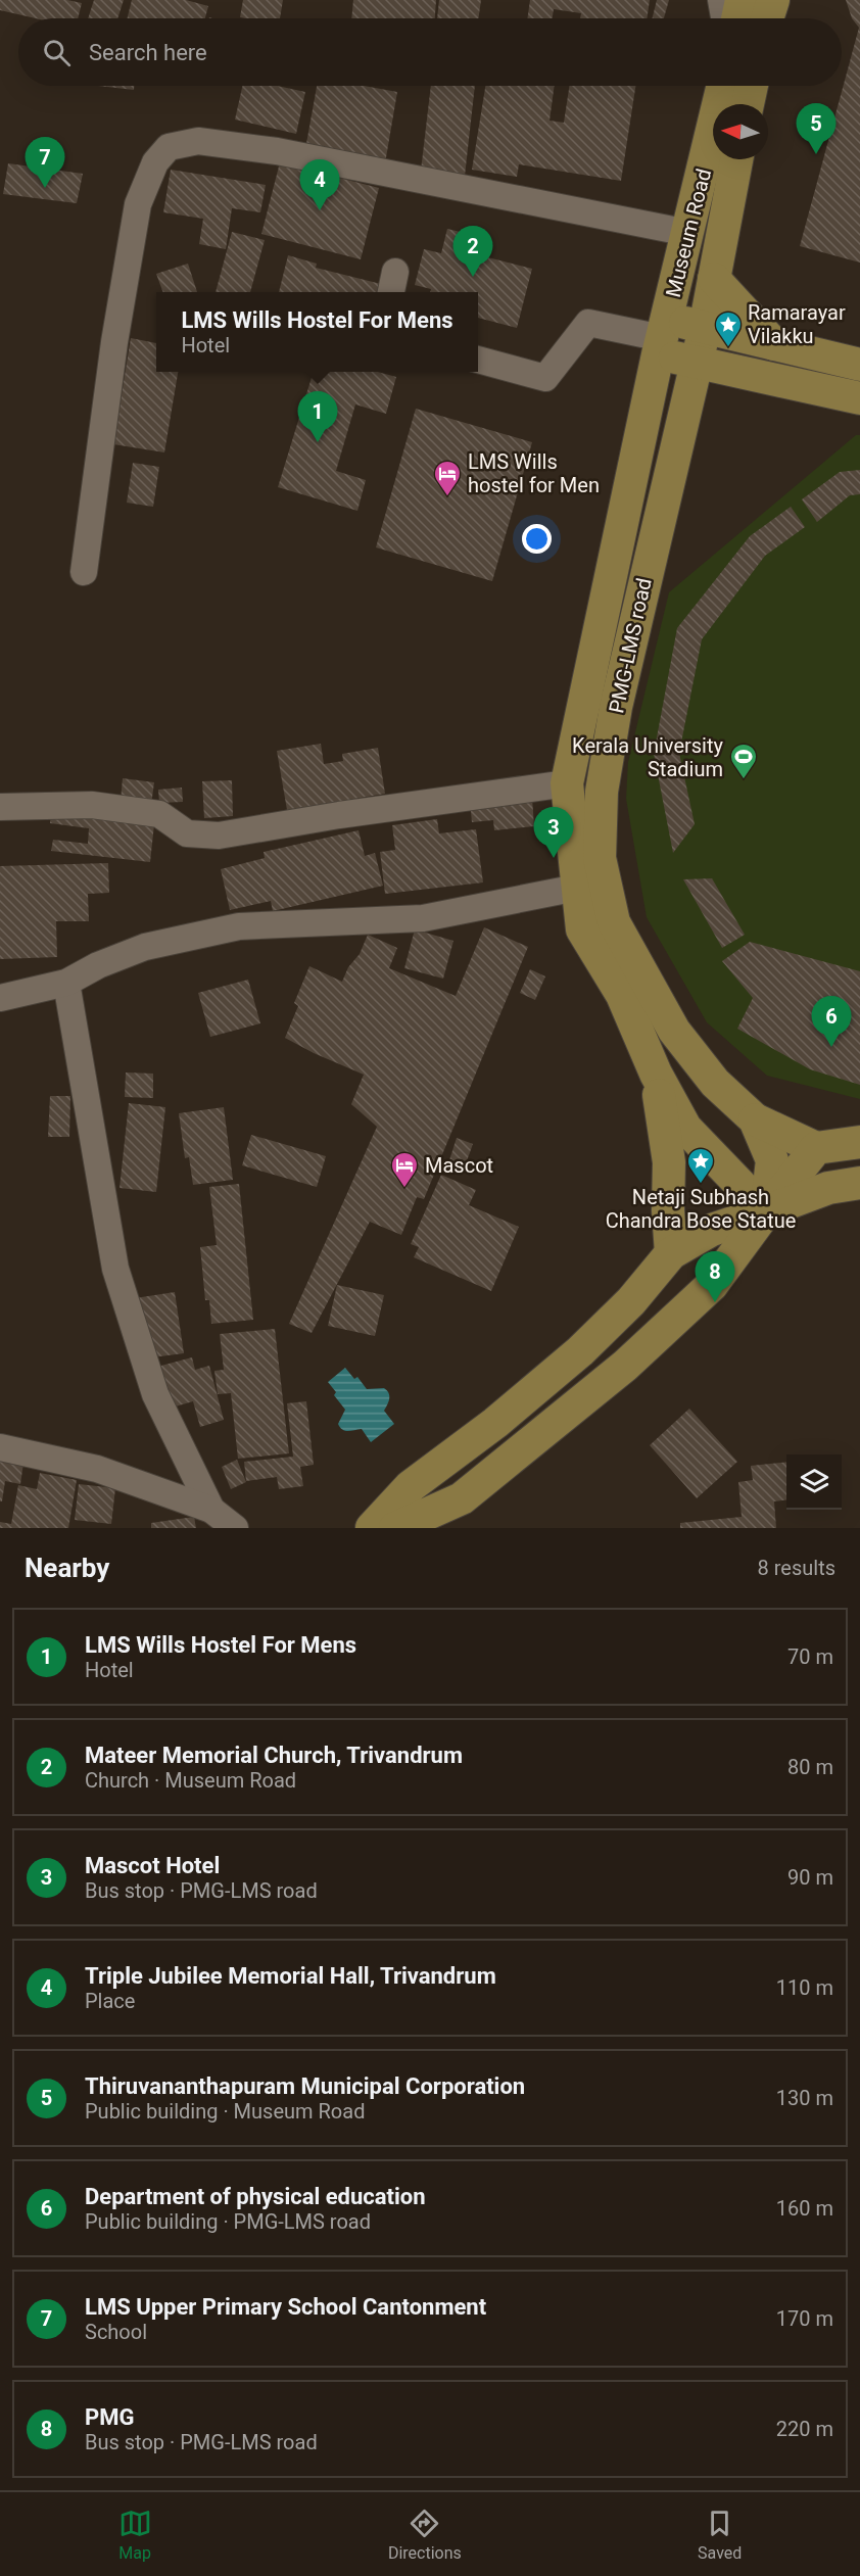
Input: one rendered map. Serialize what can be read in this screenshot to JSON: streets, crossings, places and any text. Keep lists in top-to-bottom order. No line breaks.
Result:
{"streets":{"main road":["Museum Road","PMG-LMS road"]},"crossings":[["Museum Road","PMG-LMS road"]],"places":{"place":["Ramarayar Vilakku","Netaji Subhash Chandra Bose Statue"],"hotel":["LMS Wills hostel for Men","Mascot"],"sports":["Kerala University Stadium"]},"north":"left","page":{"search":"Search here","pins":["5","7","4","2","1","3","6","8"],"popup":["LMS Wills Hostel For Mens","Hotel"],"heading":["Nearby","8 results"],"list":[{"mark":"1","name":"LMS Wills Hostel For Mens","note":"Hotel","value":"70 m"},{"mark":"2","name":"Mateer Memorial Church, Trivandrum","note":"Church · Museum Road","value":"80 m"},{"mark":"3","name":"Mascot Hotel","note":"Bus stop · PMG-LMS road","value":"90 m"},{"mark":"4","name":"Triple Jubilee Memorial Hall, Trivandrum","note":"Place","value":"110 m"},{"mark":"5","name":"Thiruvananthapuram Municipal Corporation","note":"Public building · Museum Road","value":"130 m"},{"mark":"6","name":"Department of physical education","note":"Public building · PMG-LMS road","value":"160 m"},{"mark":"7","name":"LMS Upper Primary School Cantonment","note":"School","value":"170 m"},{"mark":"8","name":"PMG","note":"Bus stop · PMG-LMS road","value":"220 m"}],"nav":["Map","Directions","Saved"]}}
